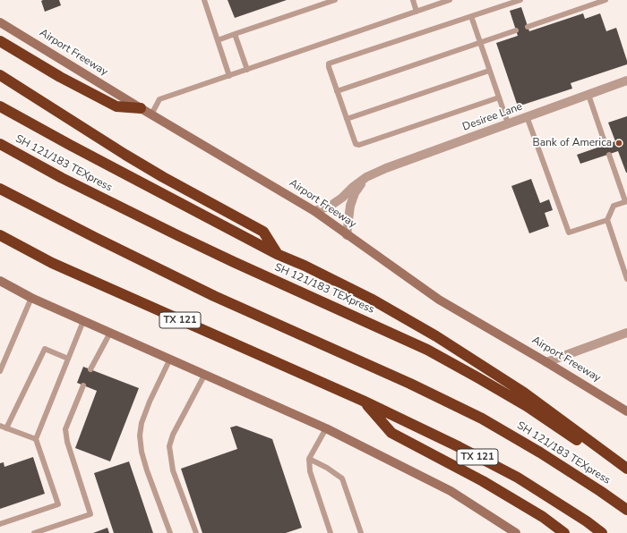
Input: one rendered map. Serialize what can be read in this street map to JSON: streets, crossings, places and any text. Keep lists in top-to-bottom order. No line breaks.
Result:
{"streets":{"highway":["SH 121/183 TEXpress","TX 121"],"main road":["Airport Freeway"],"street":["Desiree Lane"]},"crossings":[["Airport Freeway","Desiree Lane"]],"places":["Bank of America"]}
